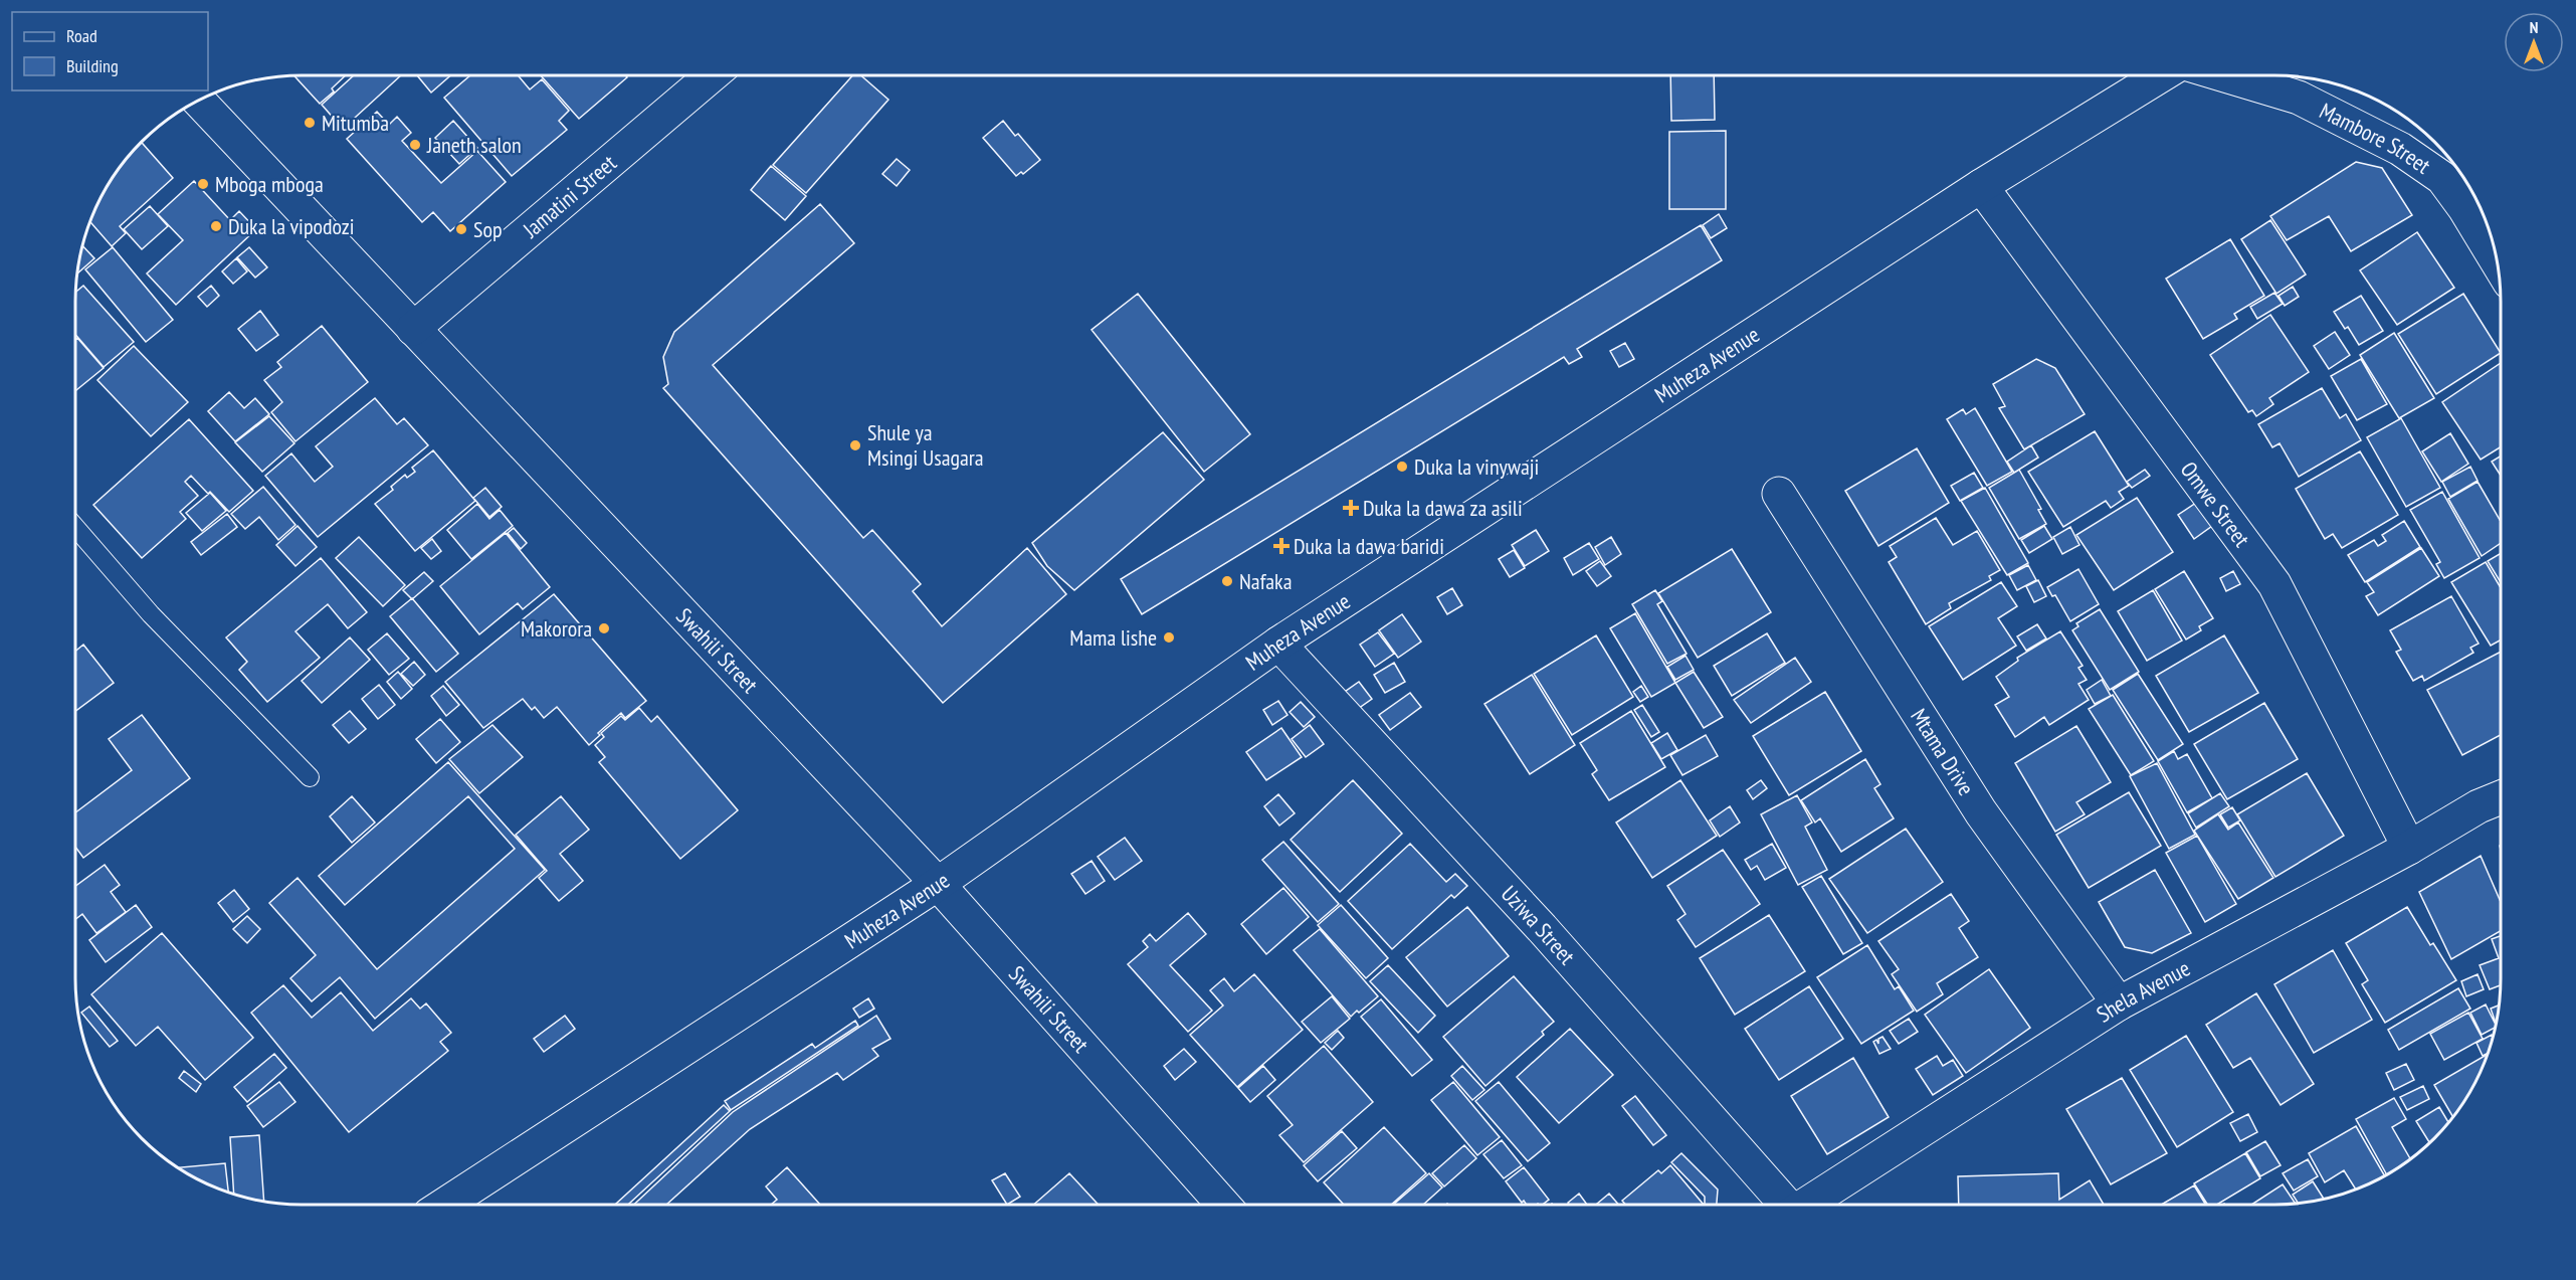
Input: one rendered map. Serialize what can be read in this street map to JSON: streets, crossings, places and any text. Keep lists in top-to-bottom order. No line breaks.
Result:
{"streets":{"street":["Mambore Street","Jamatini Street","Muheza Avenue","Omwe Street","Swahili Street","Mtama Drive","Uziwa Street","Shela Avenue"]},"crossings":[["Jamatini Street","Swahili Street"],["Muheza Avenue","Omwe Street"],["Muheza Avenue","Swahili Street"],["Muheza Avenue","Uziwa Street"],["Omwe Street","Shela Avenue"],["Mtama Drive","Shela Avenue"]],"places":{"other":["Mitumba","Janeth salon","Mboga mboga","Duka la vipodozi","Sop","Shule ya Msingi Usagara","Duka la vinywaji","Nafaka","Makorora","Mama lishe"],"health":["Duka la dawa za asili","Duka la dawa baridi"]},"legend":["Road","Building"],"north":"top"}
